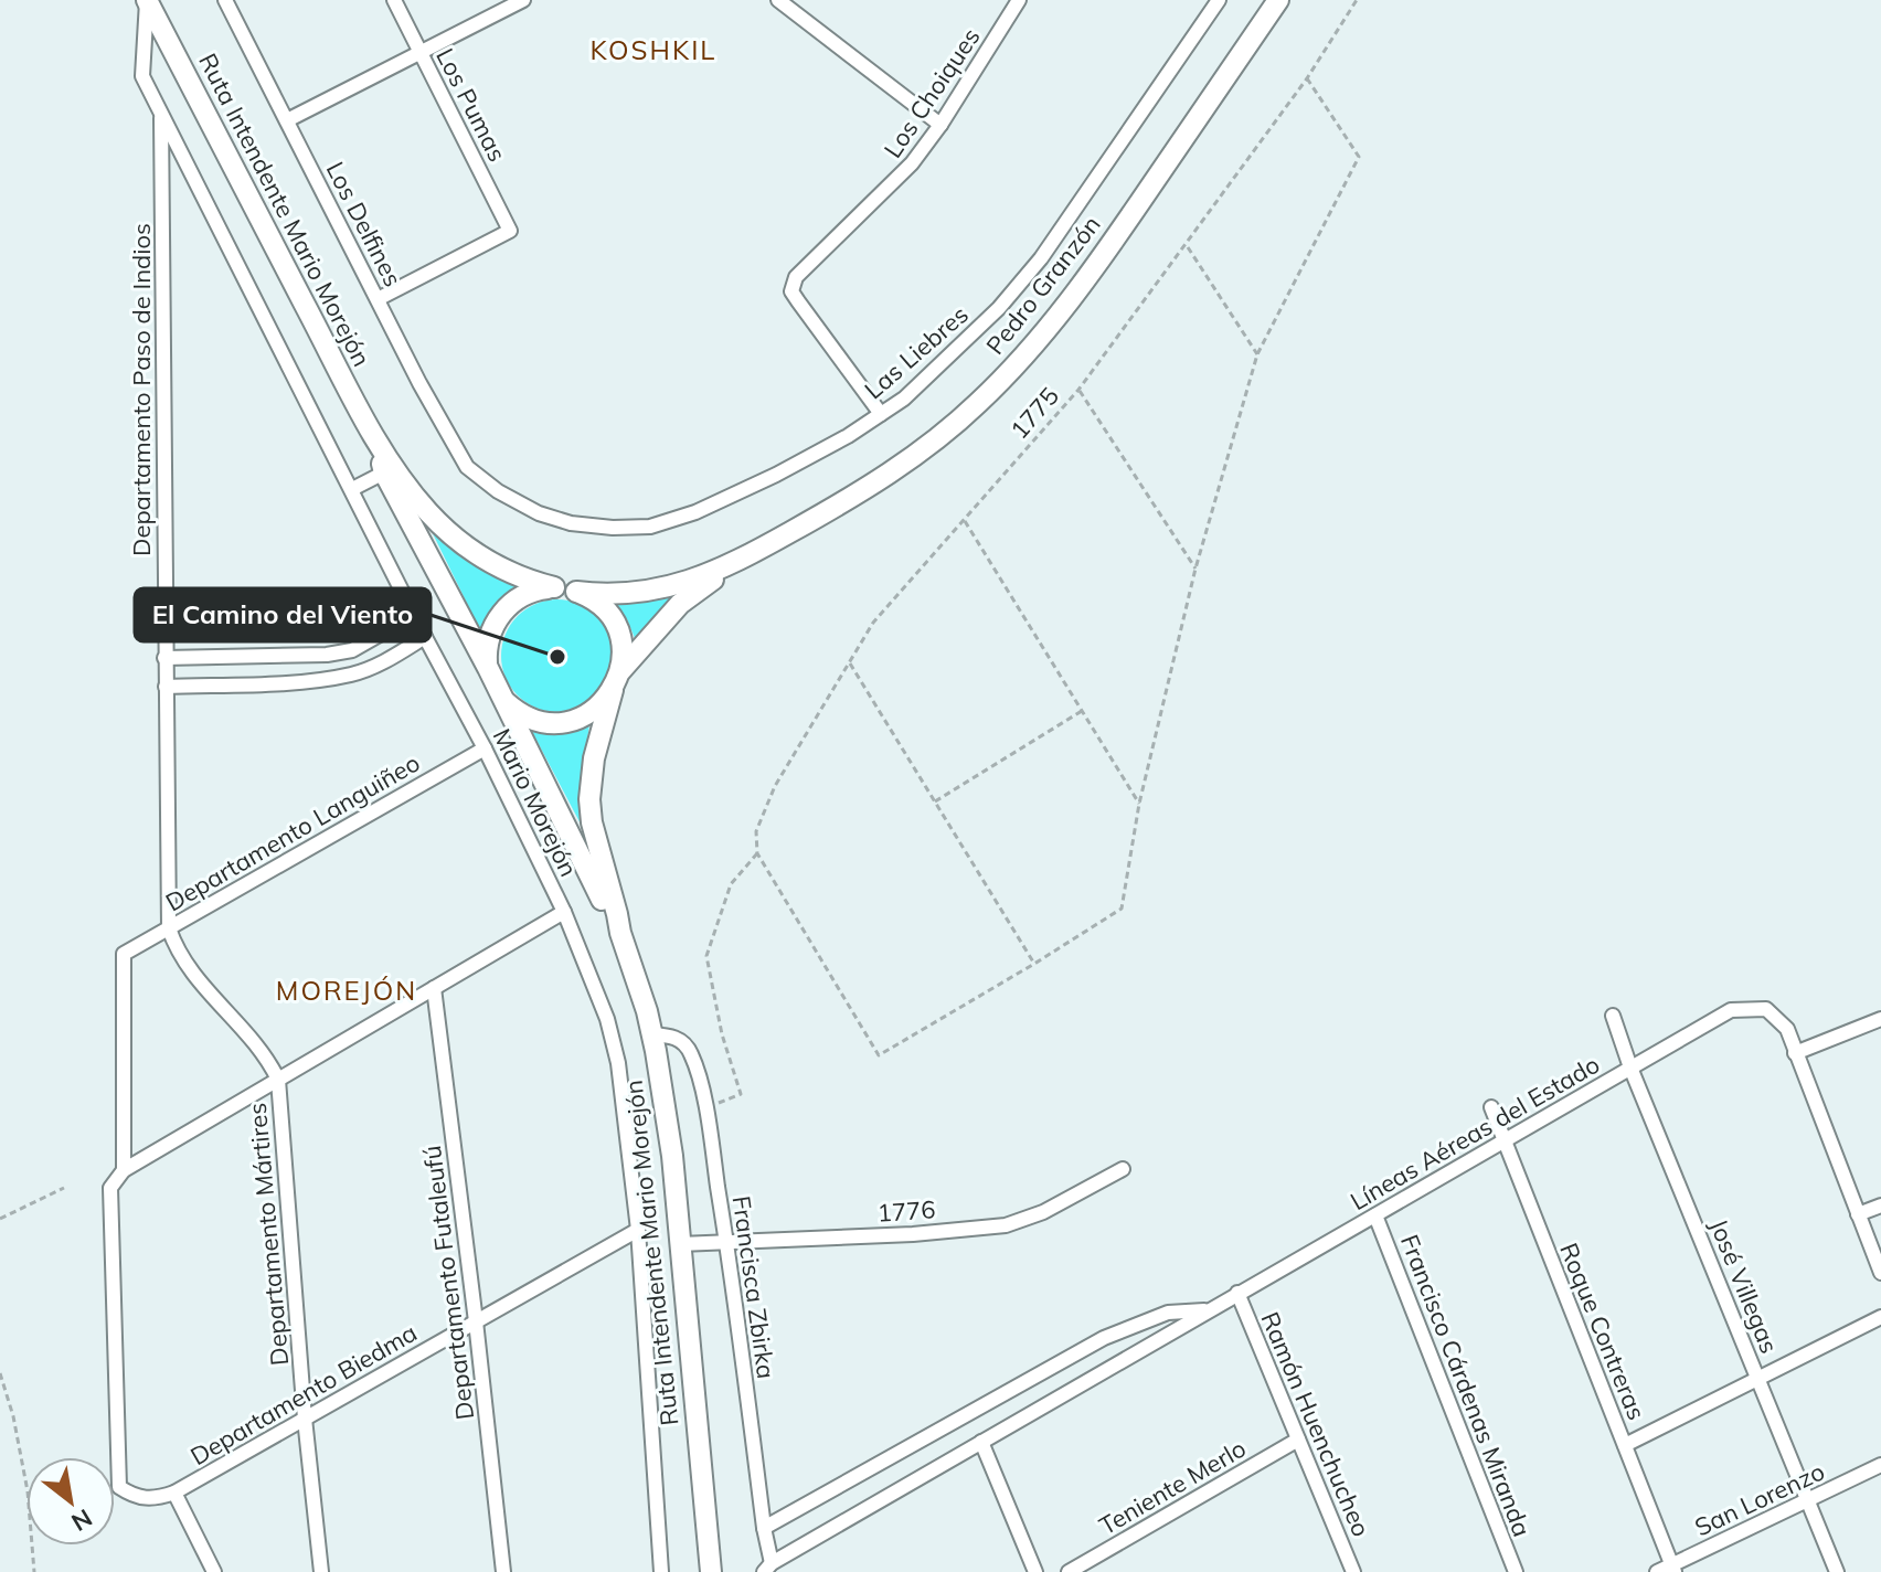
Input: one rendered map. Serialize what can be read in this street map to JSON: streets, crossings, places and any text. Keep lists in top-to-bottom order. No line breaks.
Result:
{"streets":{"main road":["Ruta Intendente Mario Morejón","Pedro Granzón"],"street":["Los Choiques","Los Pumas","Los Delfines","Las Liebres","Departamento Paso de Indios","Mario Morejón","Departamento Languiñeo","Líneas Aéreas del Estado","1776","Departamento Mártires","Departamento Futaleufú","José Villegas","Francisca Zbirka","Roque Contreras","Francisco Cárdenas Miranda","Departamento Biedma","Ramón Huenchucheo","Teniente Merlo","San Lorenzo"],"path":["1775"]},"crossings":[["Los Choiques","Las Liebres"],["Los Pumas","Los Delfines"],["Ruta Intendente Mario Morejón","Pedro Granzón"],["Ruta Intendente Mario Morejón","Mario Morejón"],["Ruta Intendente Mario Morejón","1776"],["Ruta Intendente Mario Morejón","Francisca Zbirka"],["Los Delfines","Las Liebres"],["Departamento Paso de Indios","Mario Morejón"],["Departamento Paso de Indios","Departamento Languiñeo"],["Departamento Paso de Indios","Departamento Mártires"],["Mario Morejón","Departamento Languiñeo"],["Mario Morejón","Departamento Biedma"],["Departamento Languiñeo","Departamento Mártires"],["Líneas Aéreas del Estado","José Villegas"],["Líneas Aéreas del Estado","Francisca Zbirka"],["Líneas Aéreas del Estado","Roque Contreras"],["Líneas Aéreas del Estado","Francisco Cárdenas Miranda"],["Líneas Aéreas del Estado","Ramón Huenchucheo"],["1776","Francisca Zbirka"],["Departamento Mártires","Departamento Biedma"],["Departamento Futaleufú","Departamento Biedma"],["José Villegas","San Lorenzo"],["Roque Contreras","San Lorenzo"],["Ramón Huenchucheo","Teniente Merlo"]],"districts":["KOSHKIL","MOREJÓN"],"places":["El Camino del Viento"],"north":"bottom right"}
